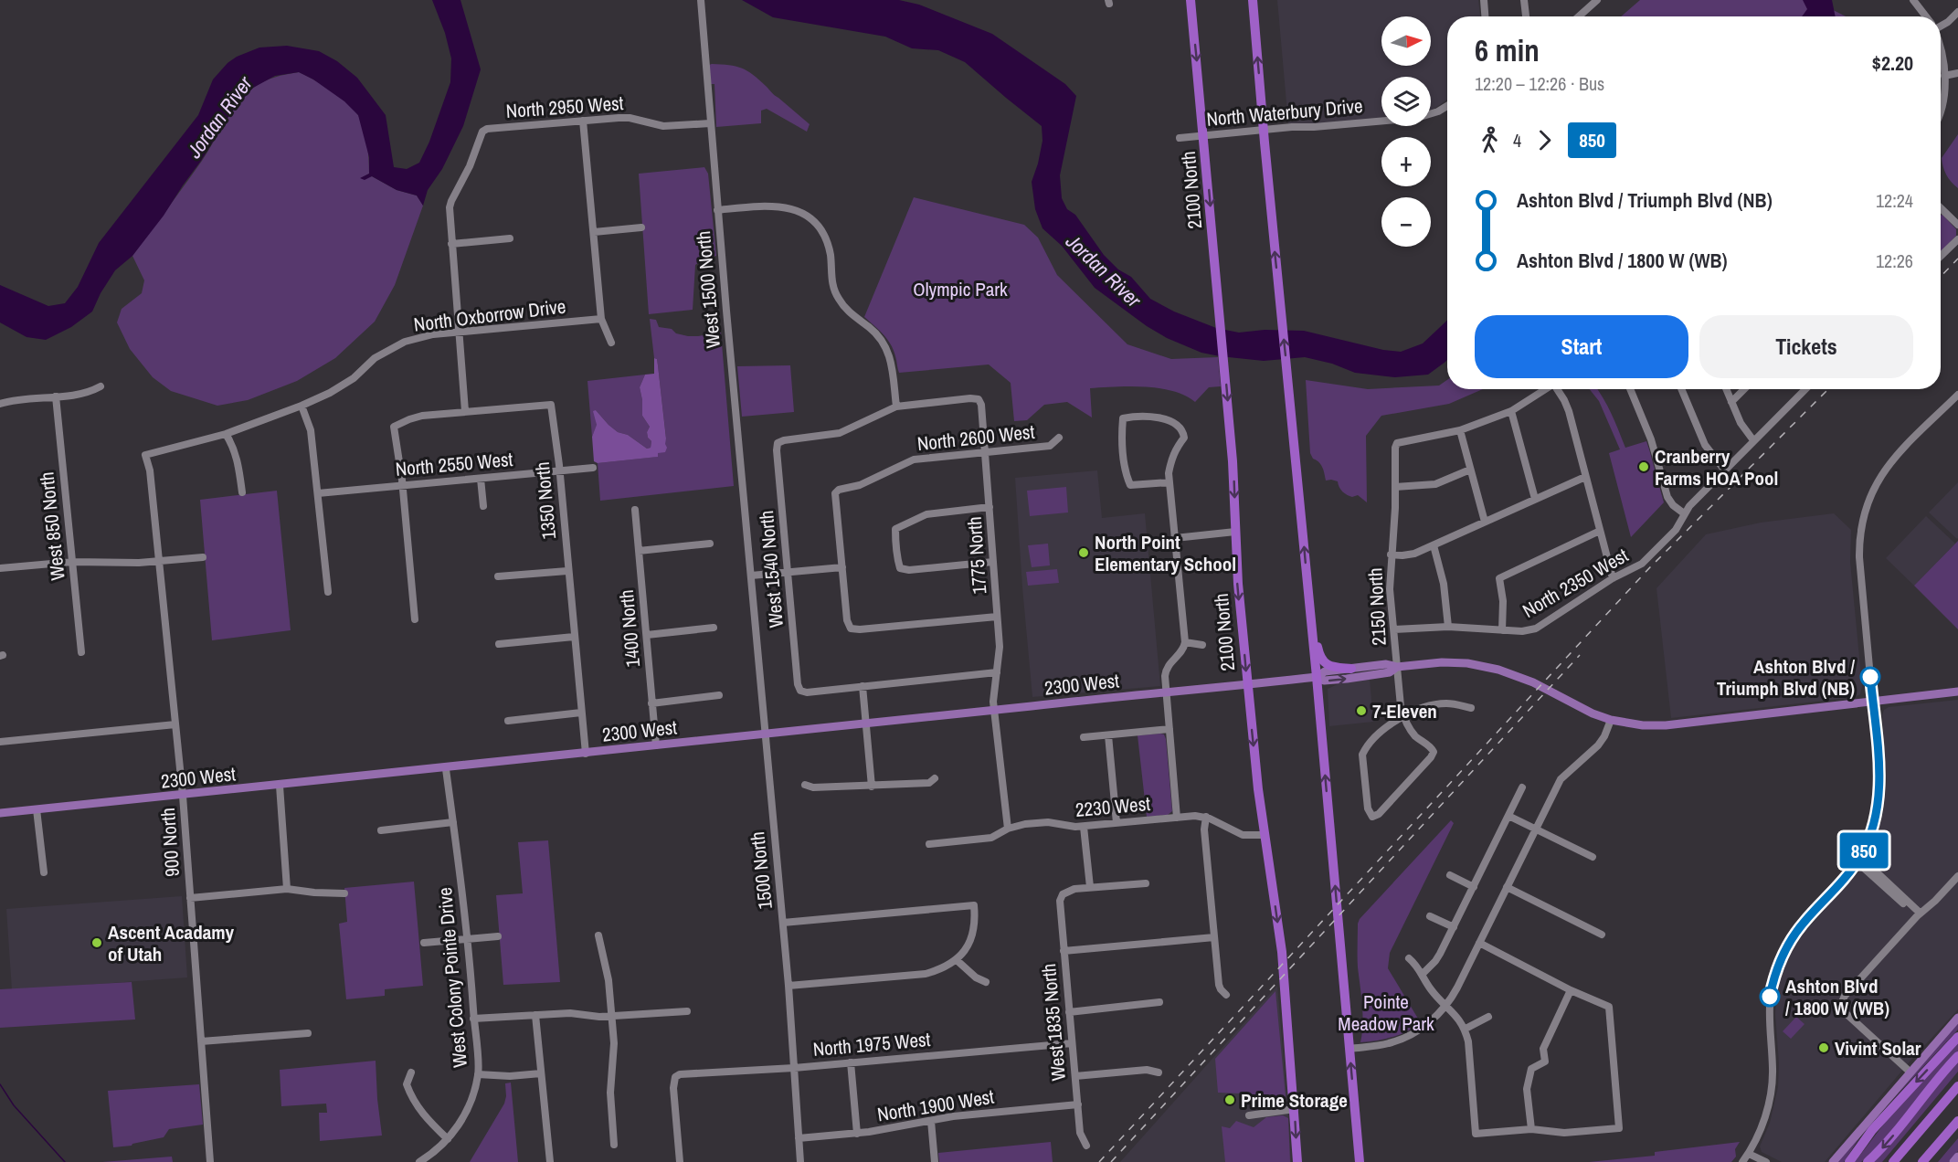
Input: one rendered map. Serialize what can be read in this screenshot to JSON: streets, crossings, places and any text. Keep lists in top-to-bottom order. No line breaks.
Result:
{"streets":{"highway":["2100 North"],"main road":["2300 West"],"street":["North 2950 West","North Waterbury Drive","West 1500 North","North Oxborrow Drive","North 2600 West","North 2550 West","1350 North","West 850 North","1775 North","West 1540 North","North 2350 West","2150 North","1400 North","2230 West","900 North","1500 North","West Colony Pointe Drive","West 1835 North","North 1975 West","North 1900 West"]},"crossings":[["North 2950 West","West 1500 North"],["2100 North","2300 West"],["2100 North","2230 West"],["West 1500 North","1500 North"],["North Oxborrow Drive","900 North"],["North 2600 West","1775 North"],["North 2550 West","1350 North"],["1350 North","2300 West"],["1775 North","West 1540 North"],["1775 North","2300 West"],["1775 North","2230 West"],["North 2350 West","2150 North"],["1400 North","2300 West"],["2300 West","900 North"],["2300 West","1500 North"],["2300 West","West Colony Pointe Drive"],["1500 North","North 1975 West"],["1500 North","North 1900 West"],["West 1835 North","North 1975 West"],["West 1835 North","North 1900 West"]],"water":["Jordan River"],"parks":["Olympic Park","Pointe Meadow Park"],"places":["Cranberry Farms HOA Pool","North Point Elementary School","Ashton Blvd / Triumph Blvd (NB)","7-Eleven","Ascent Acadamy of Utah","Ashton Blvd / 1800 W (WB)","Vivint Solar","Prime Storage"],"lines":["bus line 850"],"north":"right","page":{"on_map":"850","map_buttons":["+","−"],"heading":["6 min","12:20 – 12:26 · Bus","$2.20"],"legs":["4","850"],"list":[{"name":"Ashton Blvd / Triumph Blvd (NB)","value":"12:24"},{"name":"Ashton Blvd / 1800 W (WB)","value":"12:26"}],"buttons":["Start","Tickets"]}}
